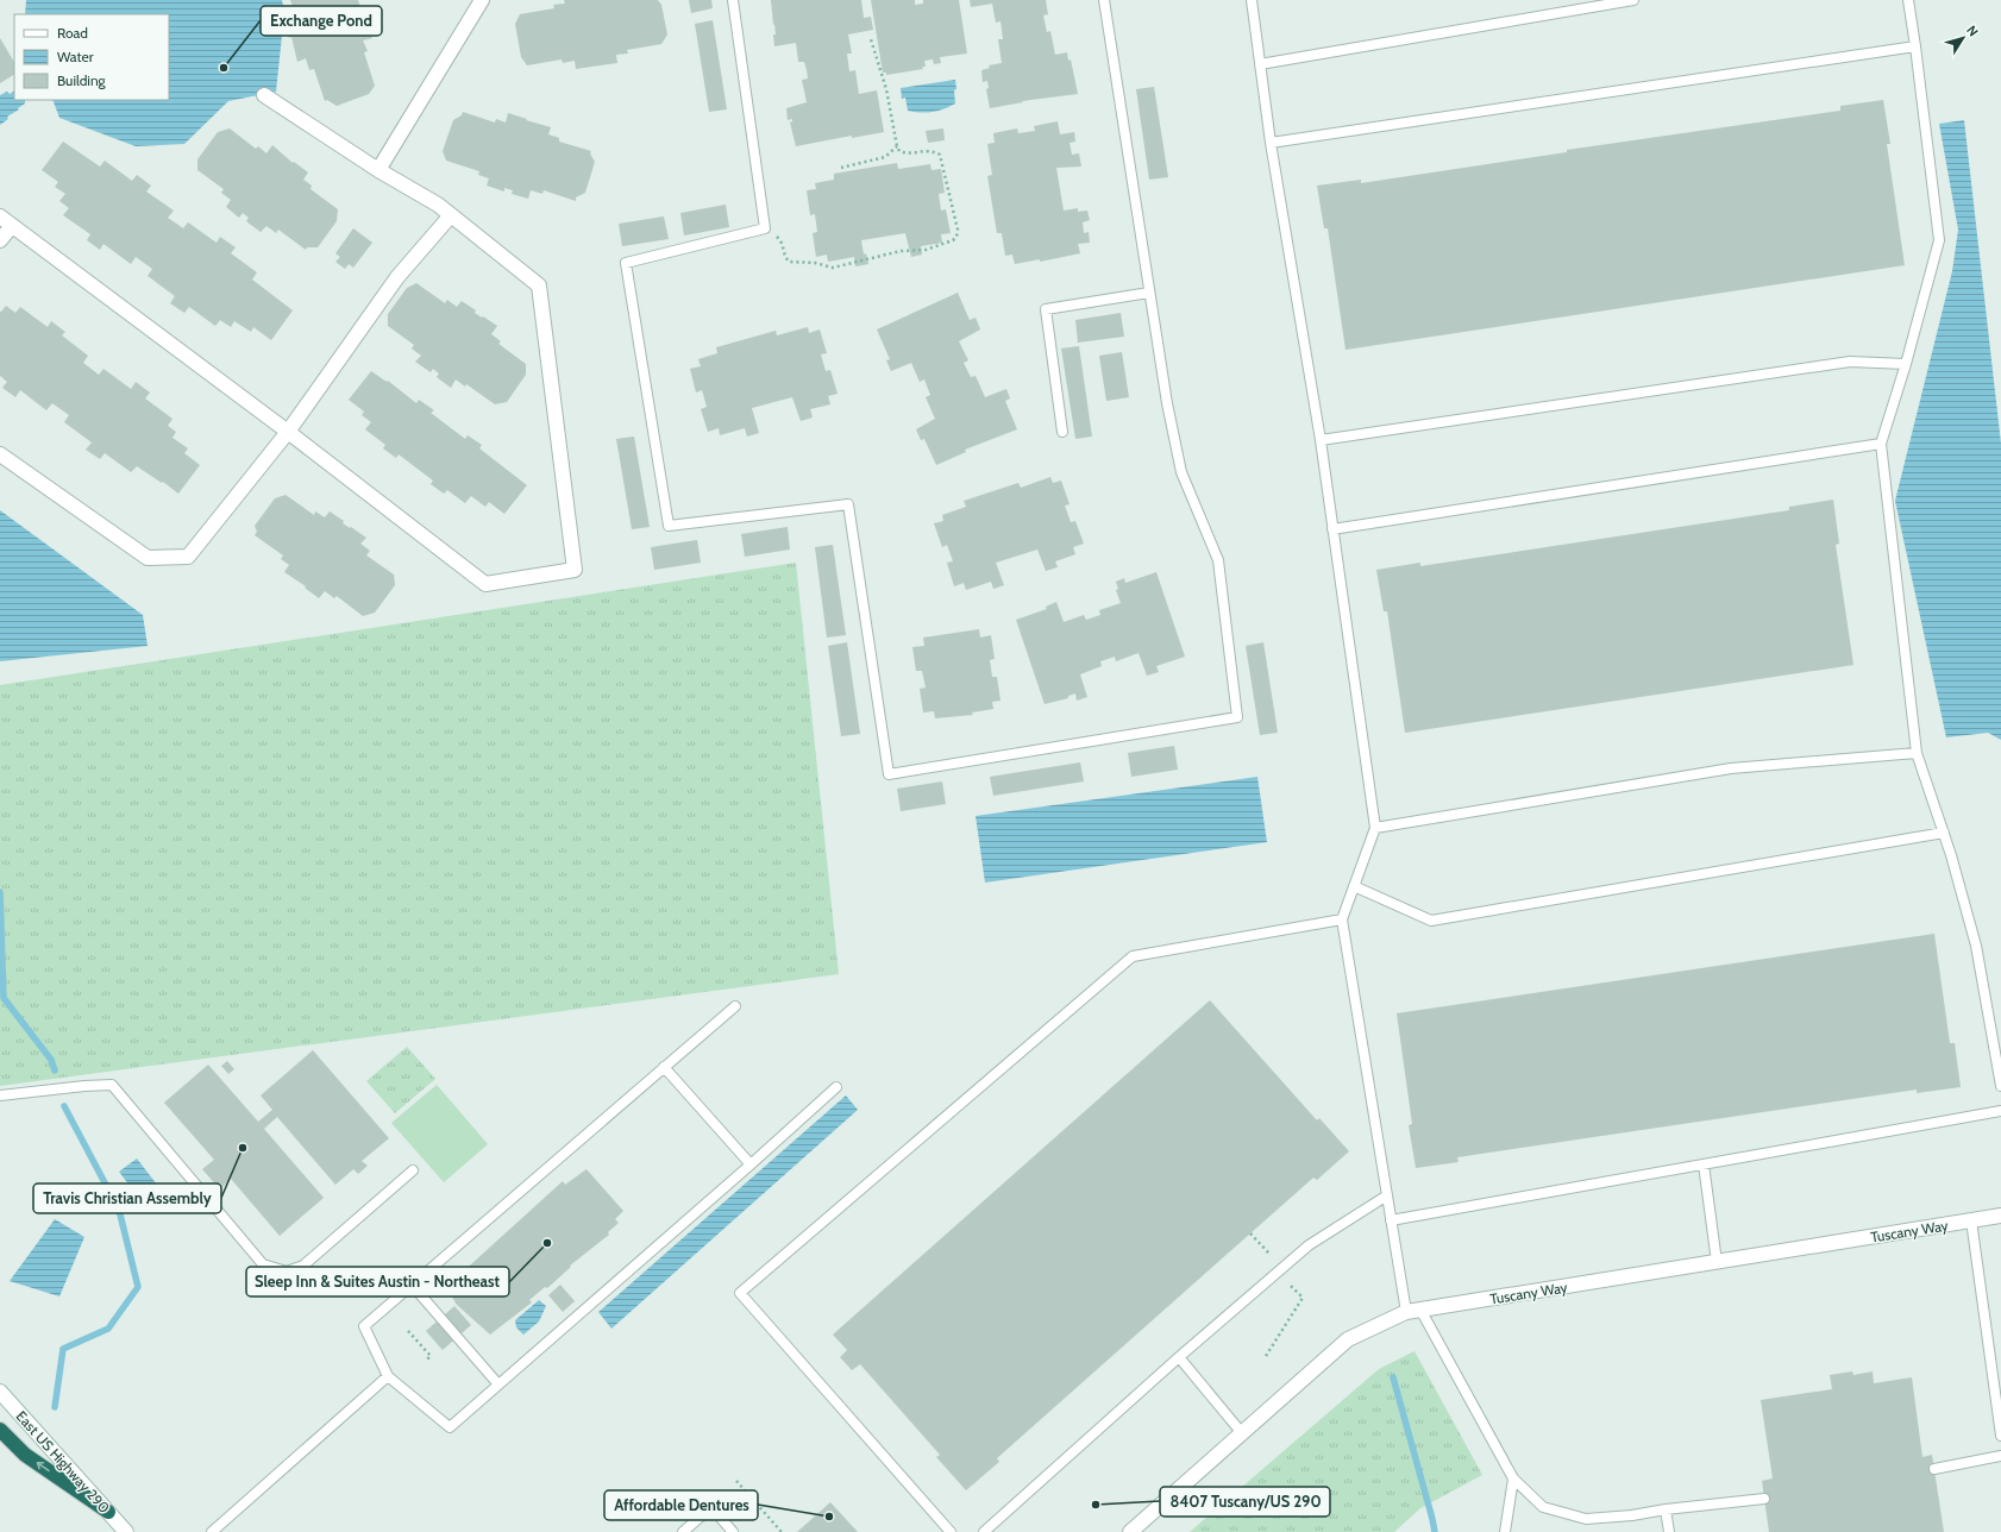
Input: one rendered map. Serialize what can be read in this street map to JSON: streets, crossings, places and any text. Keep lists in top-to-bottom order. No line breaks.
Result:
{"streets":{"street":["Tuscany Way","East US Highway 290"]},"places":["Exchange Pond","Travis Christian Assembly","Sleep Inn & Suites Austin - Northeast","8407 Tuscany/US 290","Affordable Dentures"],"legend":["Road","Water","Building"],"north":"top right"}
